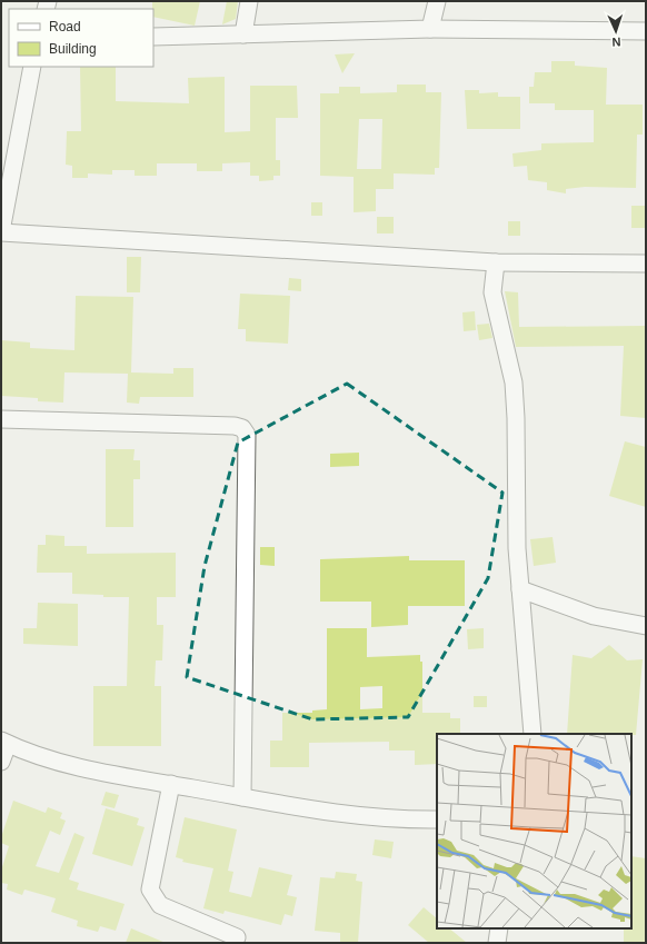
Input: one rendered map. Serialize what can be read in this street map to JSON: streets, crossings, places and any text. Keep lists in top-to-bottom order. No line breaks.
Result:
{"legend":["Road","Building"],"north":"bottom"}
